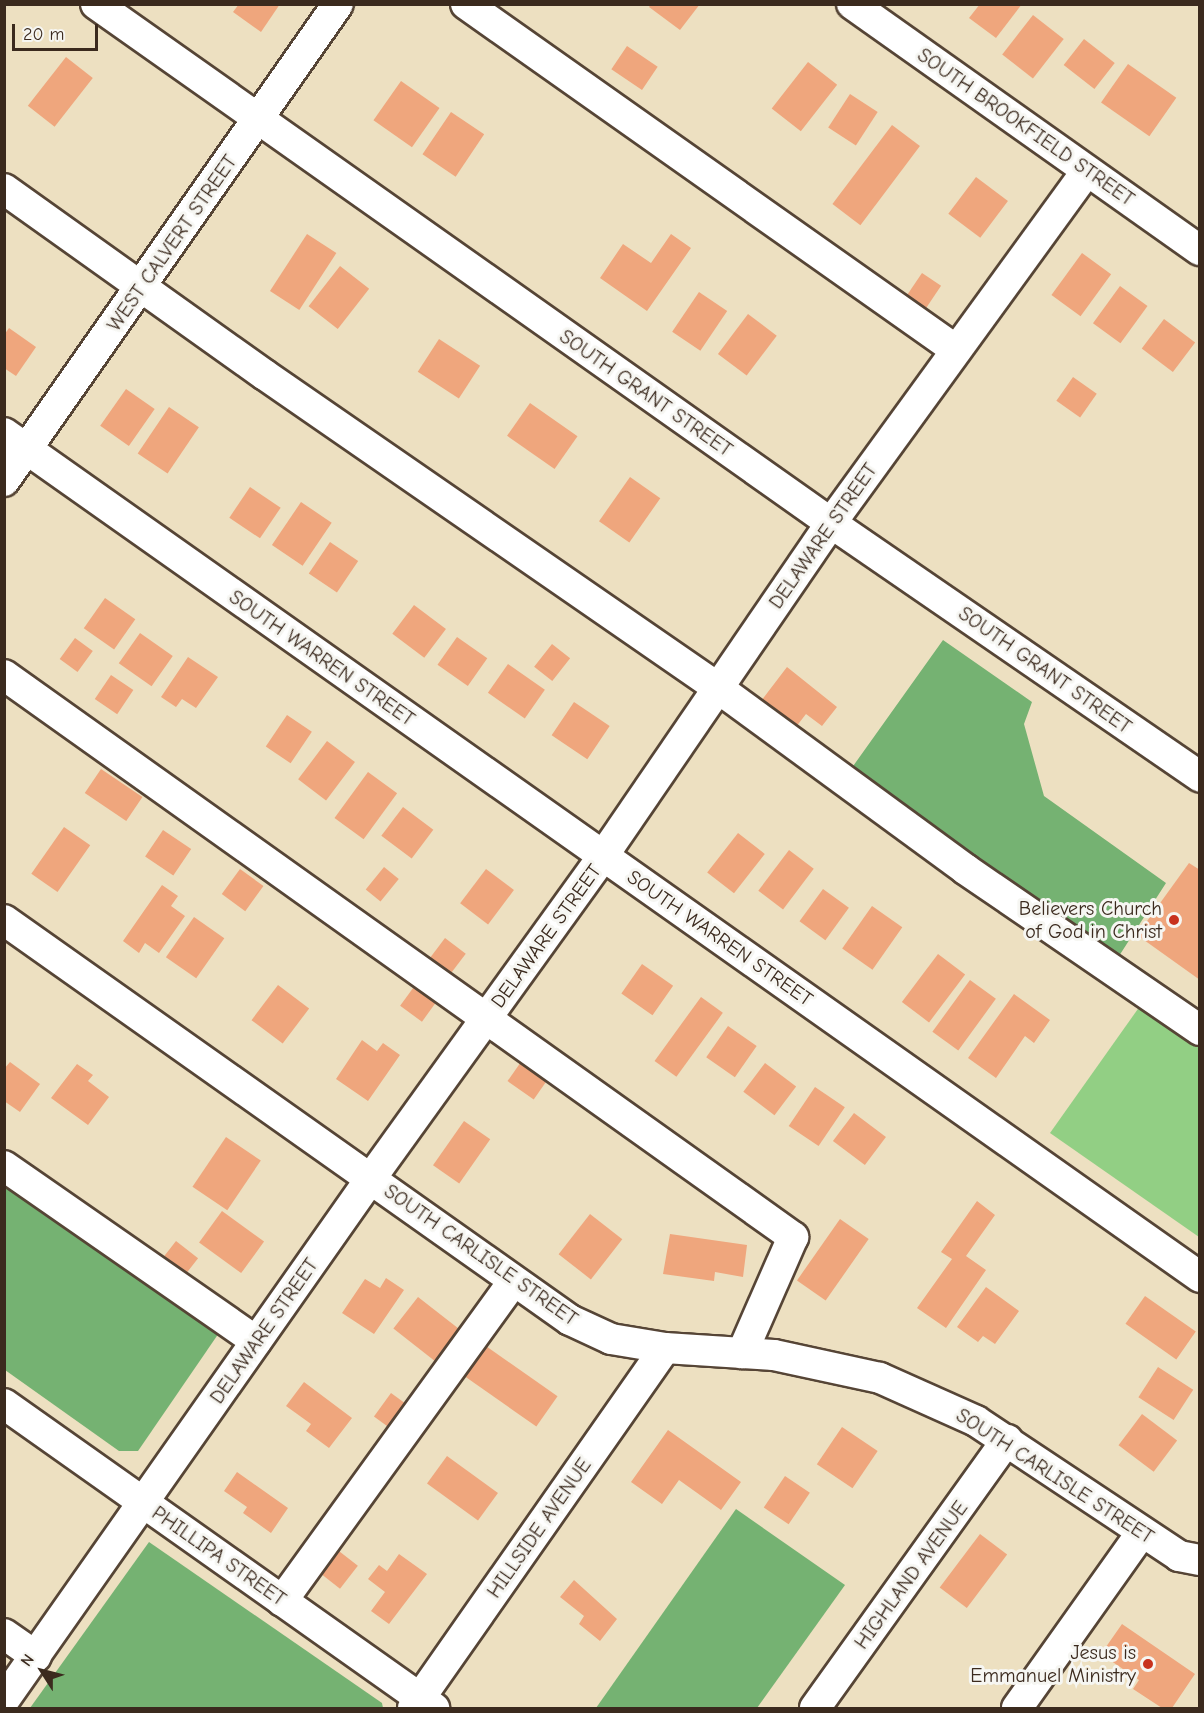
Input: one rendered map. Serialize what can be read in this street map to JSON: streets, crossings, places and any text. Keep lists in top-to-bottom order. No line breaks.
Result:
{"streets":{"street":["SOUTH BROOKFIELD STREET","WEST CALVERT STREET","SOUTH GRANT STREET","DELAWARE STREET","SOUTH WARREN STREET","SOUTH CARLISLE STREET","HILLSIDE AVENUE","PHILLIPA STREET","HIGHLAND AVENUE"]},"crossings":[["SOUTH BROOKFIELD STREET","DELAWARE STREET"],["WEST CALVERT STREET","SOUTH GRANT STREET"],["WEST CALVERT STREET","SOUTH WARREN STREET"],["SOUTH GRANT STREET","DELAWARE STREET"],["DELAWARE STREET","SOUTH WARREN STREET"],["DELAWARE STREET","SOUTH CARLISLE STREET"],["DELAWARE STREET","PHILLIPA STREET"],["SOUTH CARLISLE STREET","HILLSIDE AVENUE"],["SOUTH CARLISLE STREET","HIGHLAND AVENUE"],["HILLSIDE AVENUE","PHILLIPA STREET"]],"places":["Believers Church of God in Christ","Jesus is Emmanuel Ministry"],"scale_bar":"20 m","north":"top left"}
